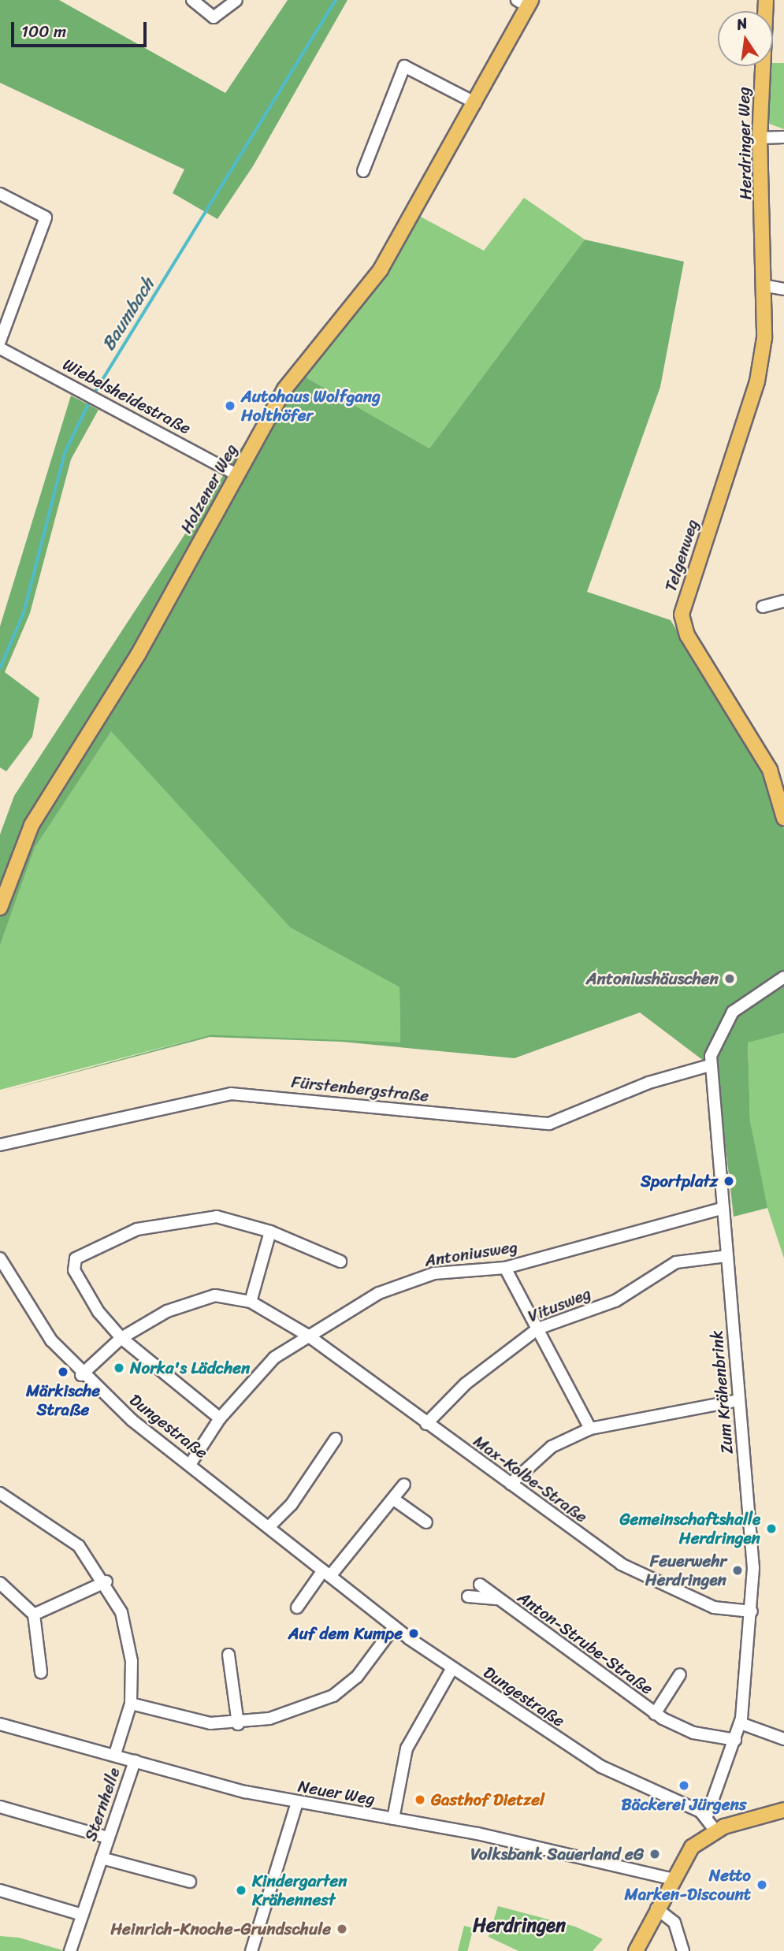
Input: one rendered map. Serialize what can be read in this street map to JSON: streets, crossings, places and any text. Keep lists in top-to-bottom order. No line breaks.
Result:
{"streets":{"main road":["Herdringer Weg","Holzener Weg","Telgenweg"],"street":["Wiebelsheidestraße","Fürstenbergstraße","Antoniusweg","Vitusweg","Zum Krähenbrink","Dungestraße","Max-Kolbe-Straße","Anton-Strube-Straße","Neuer Weg","Sternhelle"]},"crossings":[["Herdringer Weg","Telgenweg"],["Wiebelsheidestraße","Holzener Weg"],["Fürstenbergstraße","Zum Krähenbrink"],["Antoniusweg","Zum Krähenbrink"],["Antoniusweg","Dungestraße"],["Antoniusweg","Max-Kolbe-Straße"],["Vitusweg","Zum Krähenbrink"],["Vitusweg","Max-Kolbe-Straße"],["Zum Krähenbrink","Dungestraße"],["Zum Krähenbrink","Max-Kolbe-Straße"],["Zum Krähenbrink","Anton-Strube-Straße"],["Neuer Weg","Sternhelle"]],"districts":["Herdringen"],"water":["Baumbach"],"places":["Autohaus Wolfgang Holthöfer","Antoniushäuschen","Sportplatz","Norka's Lädchen","Märkische Straße","Gemeinschaftshalle Herdringen","Feuerwehr Herdringen","Auf dem Kumpe","Bäckerei Jürgens","Gasthof Dietzel","Volksbank Sauerland eG","Netto Marken-Discount","Kindergarten Krähennest","Heinrich-Knoche-Grundschule"],"scale_bar":"100 m","north":"top"}
